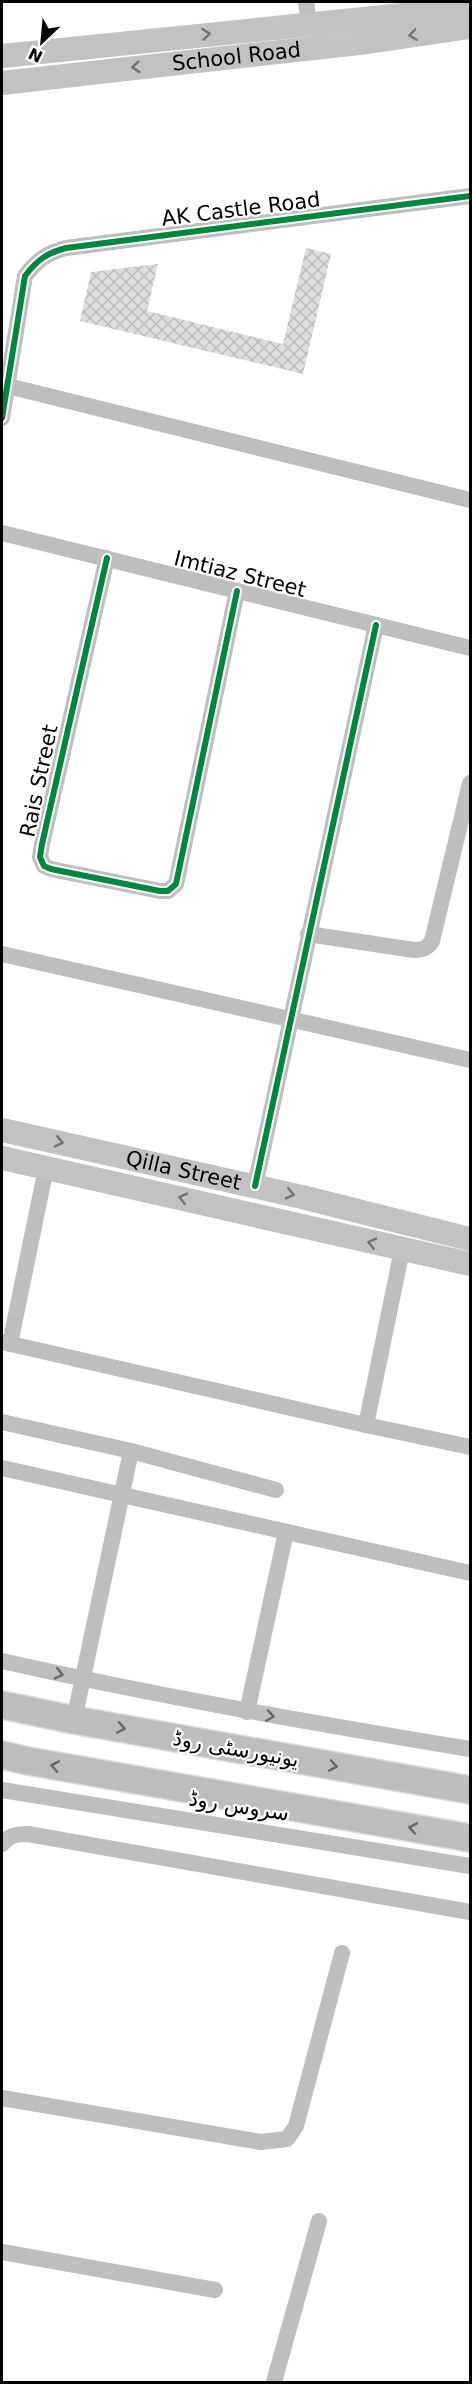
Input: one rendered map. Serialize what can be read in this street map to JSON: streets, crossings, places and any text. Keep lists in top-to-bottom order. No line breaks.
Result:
{"streets":{"main road":["یونیورسٹی روڈ"],"street":["School Road","AK Castle Road","Imtiaz Street","Rais Street","Qilla Street","سروس روڈ"]},"crossings":[["Imtiaz Street","Rais Street"]],"north":"bottom left"}
